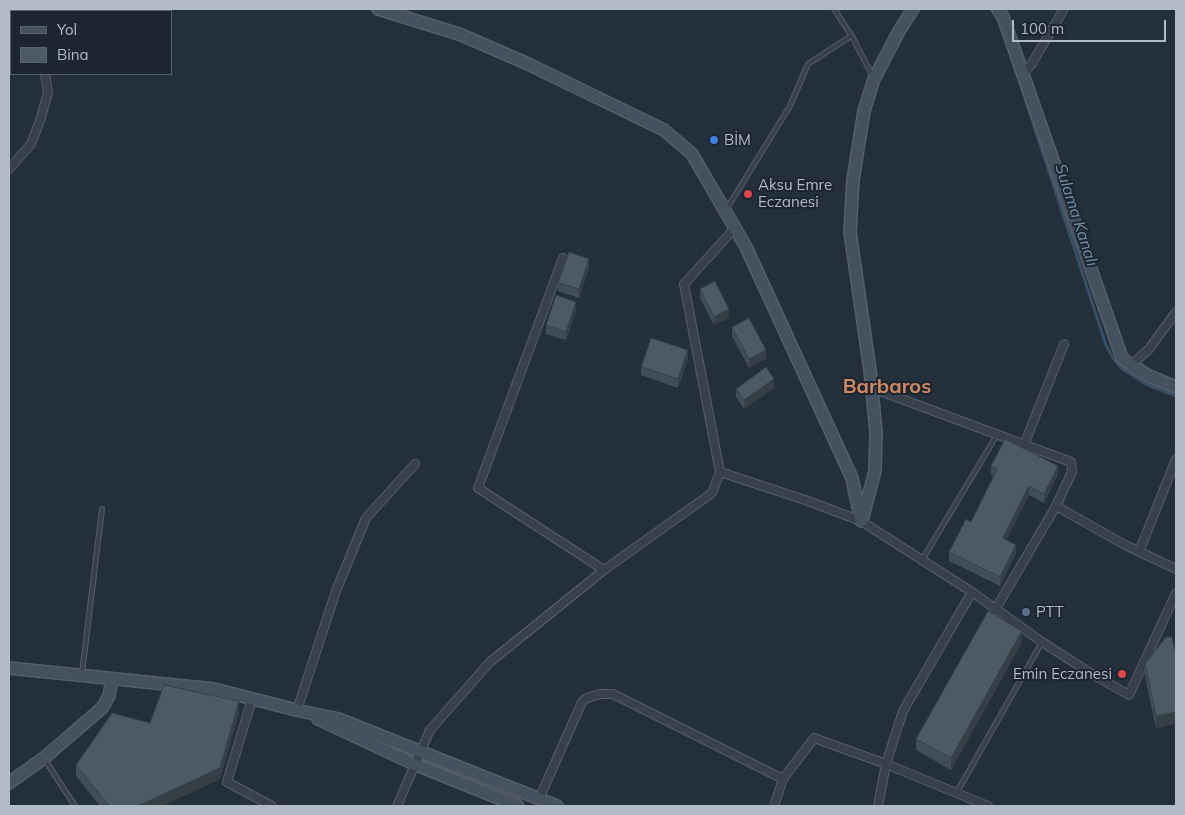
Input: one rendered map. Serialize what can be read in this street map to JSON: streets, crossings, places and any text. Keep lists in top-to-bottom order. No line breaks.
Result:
{"districts":["Barbaros"],"water":["Sulama Kanalı"],"places":["BİM","Aksu Emre Eczanesi","PTT","Emin Eczanesi"],"legend":["Yol","Bina"],"scale_bar":"100 m"}
